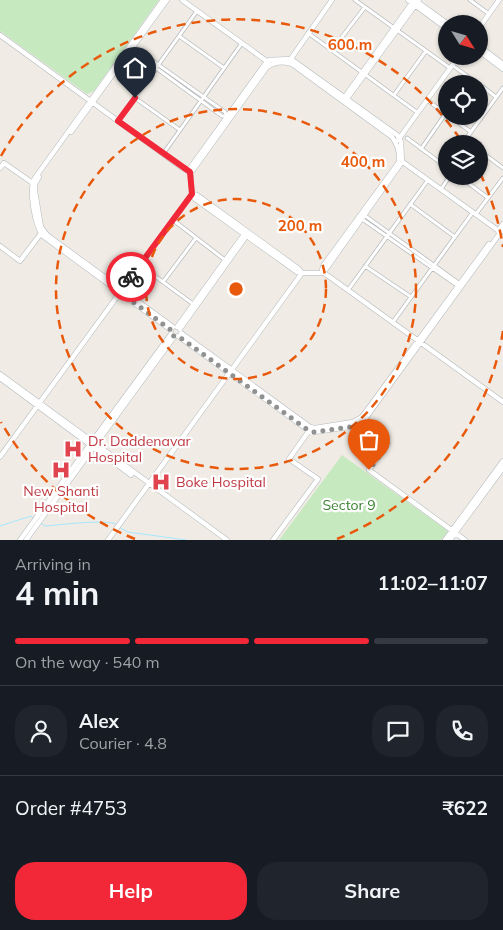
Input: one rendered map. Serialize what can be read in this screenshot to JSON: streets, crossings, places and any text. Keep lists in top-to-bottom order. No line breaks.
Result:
{"parks":["Sector 9"],"places":{"hospital":["Dr. Daddenavar Hospital","New Shanti Hospital","Boke Hospital"]},"north":"bottom right","page":{"heading":["4 min","Arriving in","11:02–11:07"],"panel":["Alex","Courier · 4.8","Order #4753","₹622"],"bar":"On the way · 540 m","buttons":["Help","Share"]},"rings":["600 m","400 m","200 m"]}
